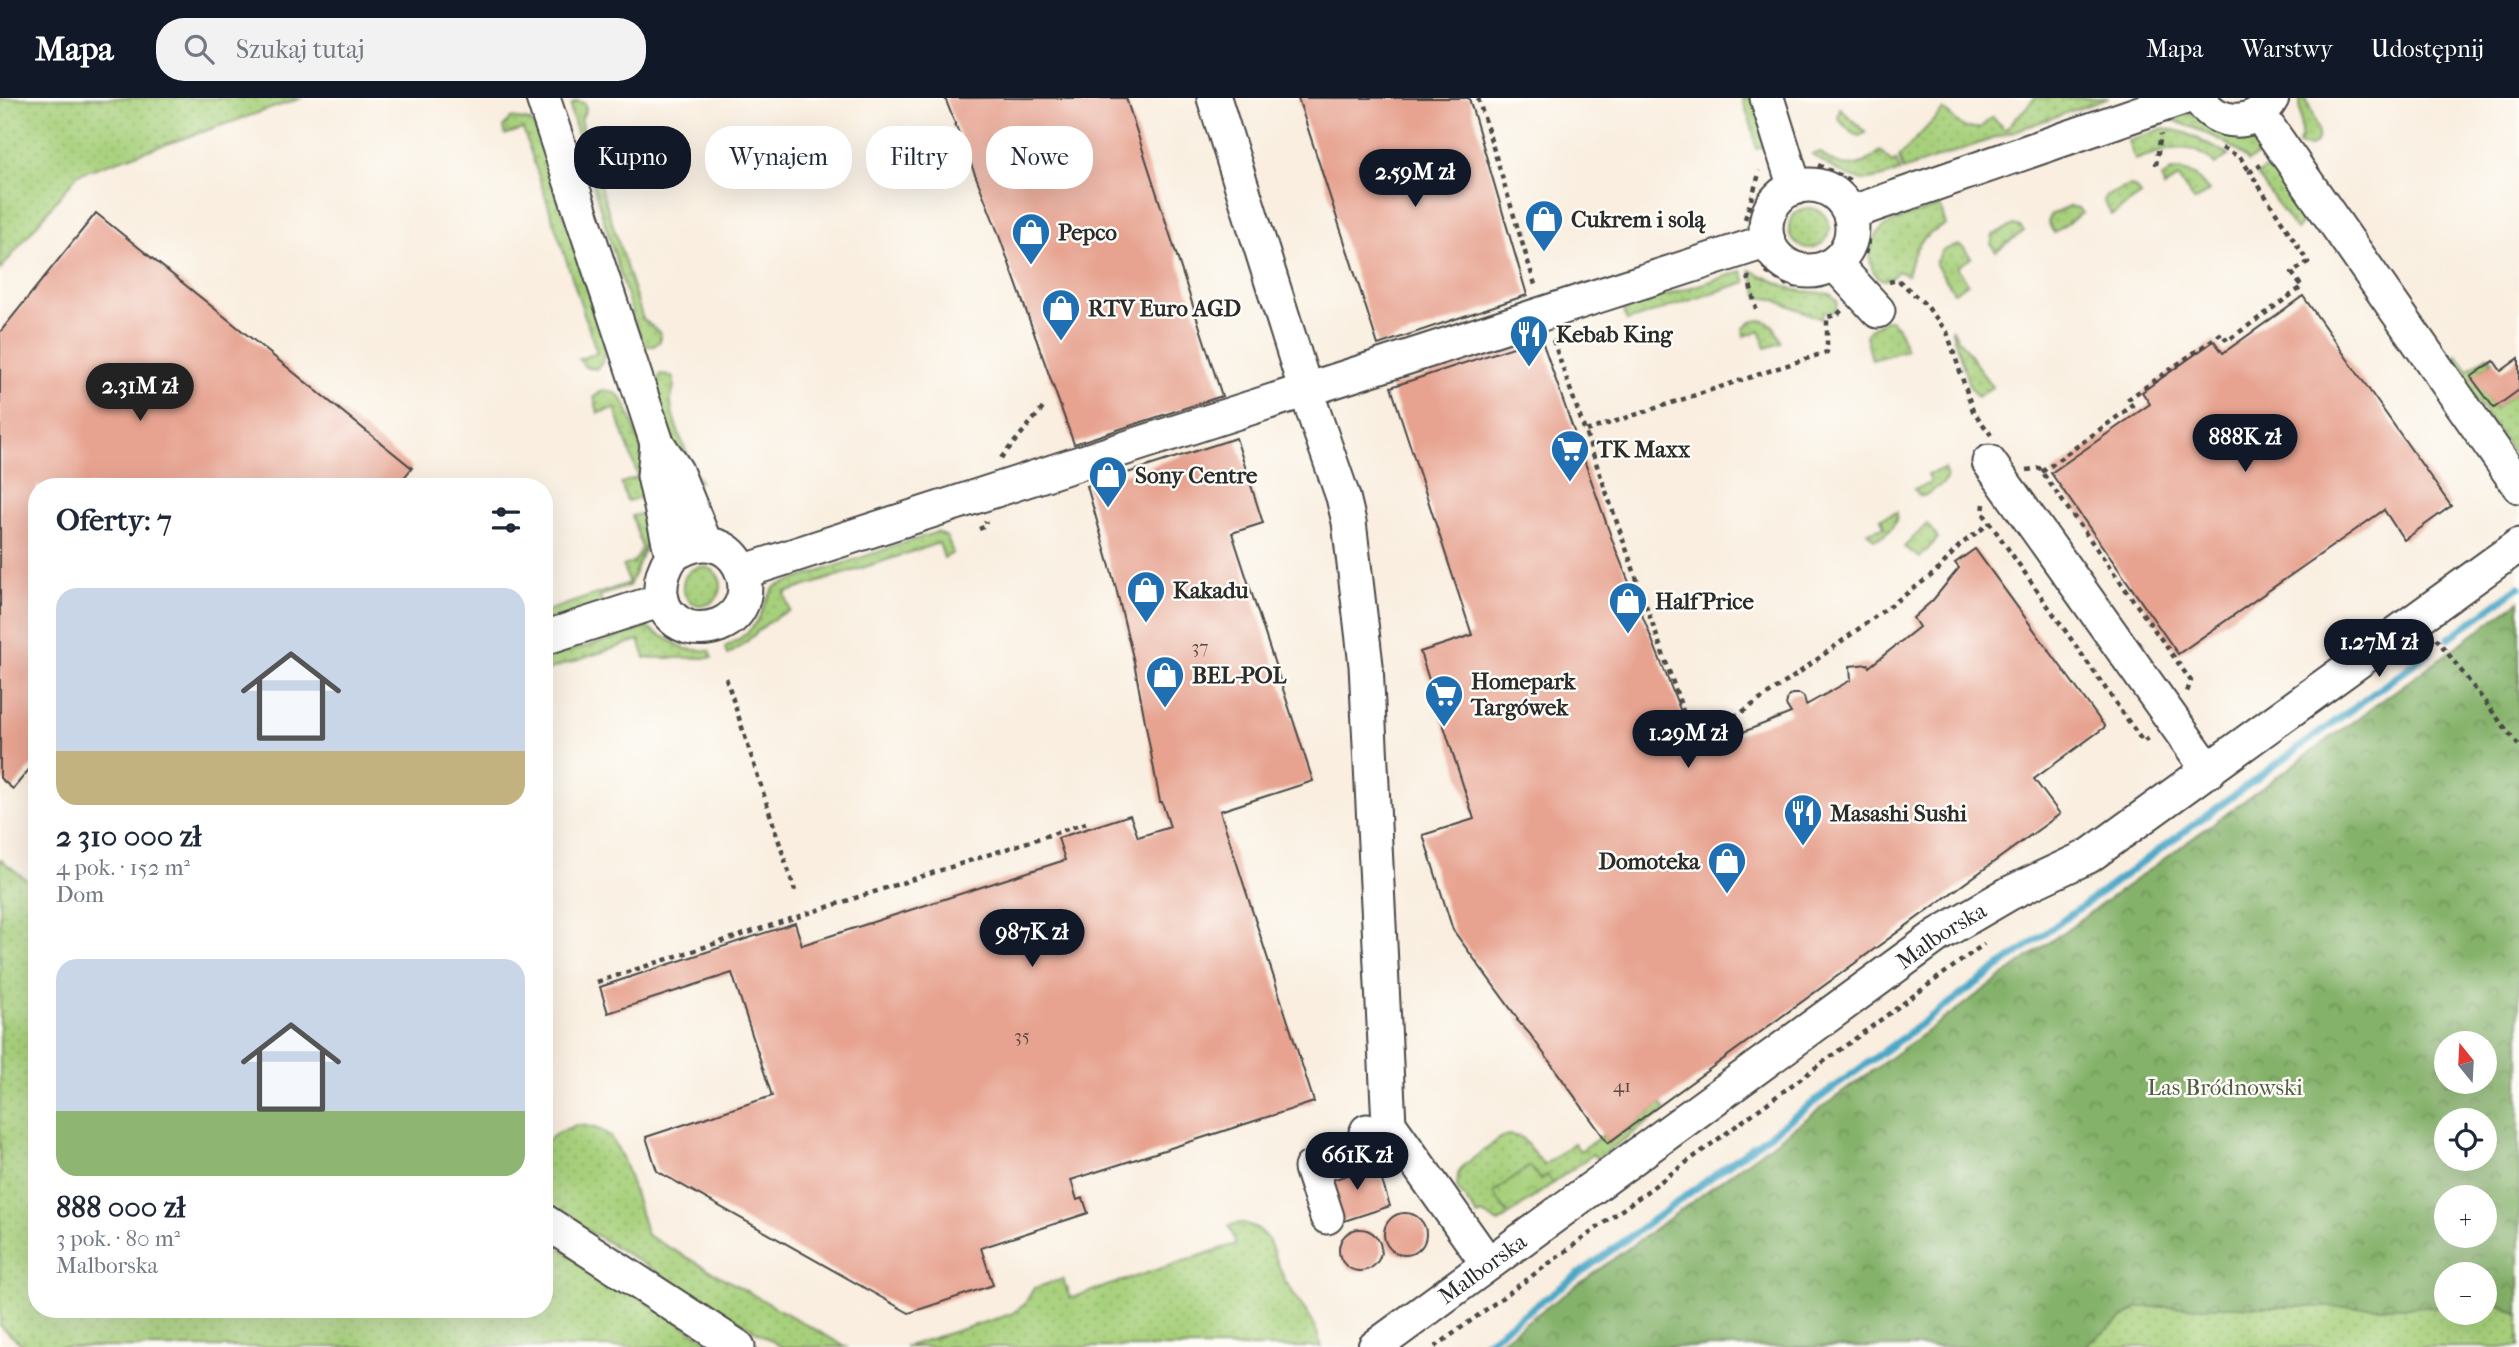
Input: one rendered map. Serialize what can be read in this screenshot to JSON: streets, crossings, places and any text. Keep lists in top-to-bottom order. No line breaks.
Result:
{"streets":{"street":["Malborska"]},"parks":["Las Bródnowski"],"places":{"shop":["Cukrem i solą","Pepco","RTV Euro AGD","Sony Centre","Kakadu","HalfPrice","BEL-POL","Domoteka"],"restaurant":["Kebab King","Masashi Sushi"],"supermarket":["TK Maxx","Homepark Targówek"]},"house_numbers":["37","35","41"],"north":"top","page":{"header":"Mapa","search":"Szukaj tutaj","nav":["Mapa","Warstwy","Udostępnij"],"chip":["Kupno","Wynajem","Filtry","Nowe"],"price":["2.59M zł","2.31M zł","888K zł","1.27M zł","1.29M zł","987K zł","661K zł"],"heading":"Oferty: 7","list":[{"name":"2 310 000 zł","note":"4 pok. · 152 m² · Dom"},{"name":"888 000 zł","note":"3 pok. · 80 m² · Malborska"}],"map_buttons":["+","−"]}}
